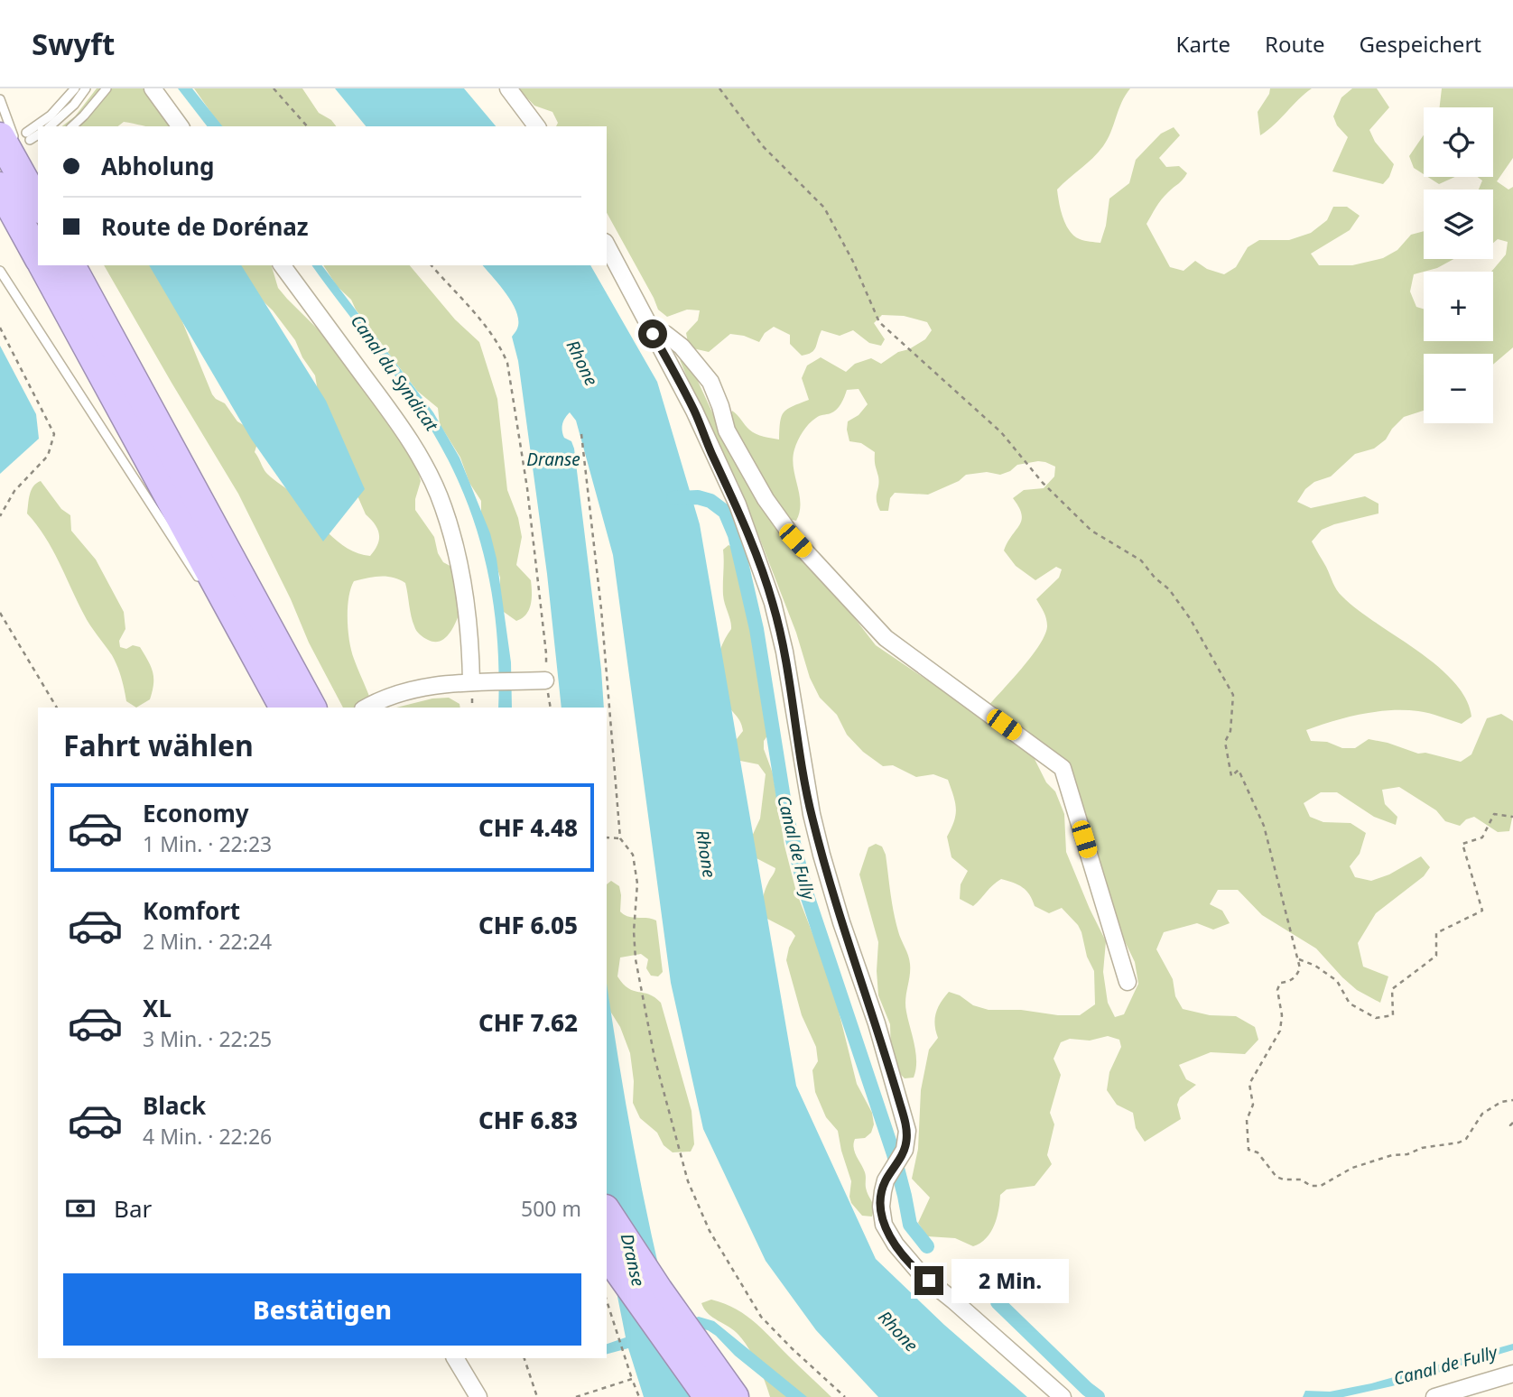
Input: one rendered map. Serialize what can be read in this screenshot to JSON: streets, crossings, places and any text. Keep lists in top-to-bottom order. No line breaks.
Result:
{"water":["Rhone","Canal du Syndicat","Dranse","Canal de Fully"],"page":{"header":"Swyft","nav":["Karte","Route","Gespeichert"],"map_buttons":["+","−"],"banner":["Abholung","Route de Dorénaz"],"heading":"Fahrt wählen","list":[{"name":"Economy","note":"1 Min. · 22:23","value":"CHF 4.48"},{"name":"Komfort","note":"2 Min. · 22:24","value":"CHF 6.05"},{"name":"XL","note":"3 Min. · 22:25","value":"CHF 7.62"},{"name":"Black","note":"4 Min. · 22:26","value":"CHF 6.83"}],"pay":["Bar","500 m"],"bubble":"2 Min.","buttons":"Bestätigen"}}
